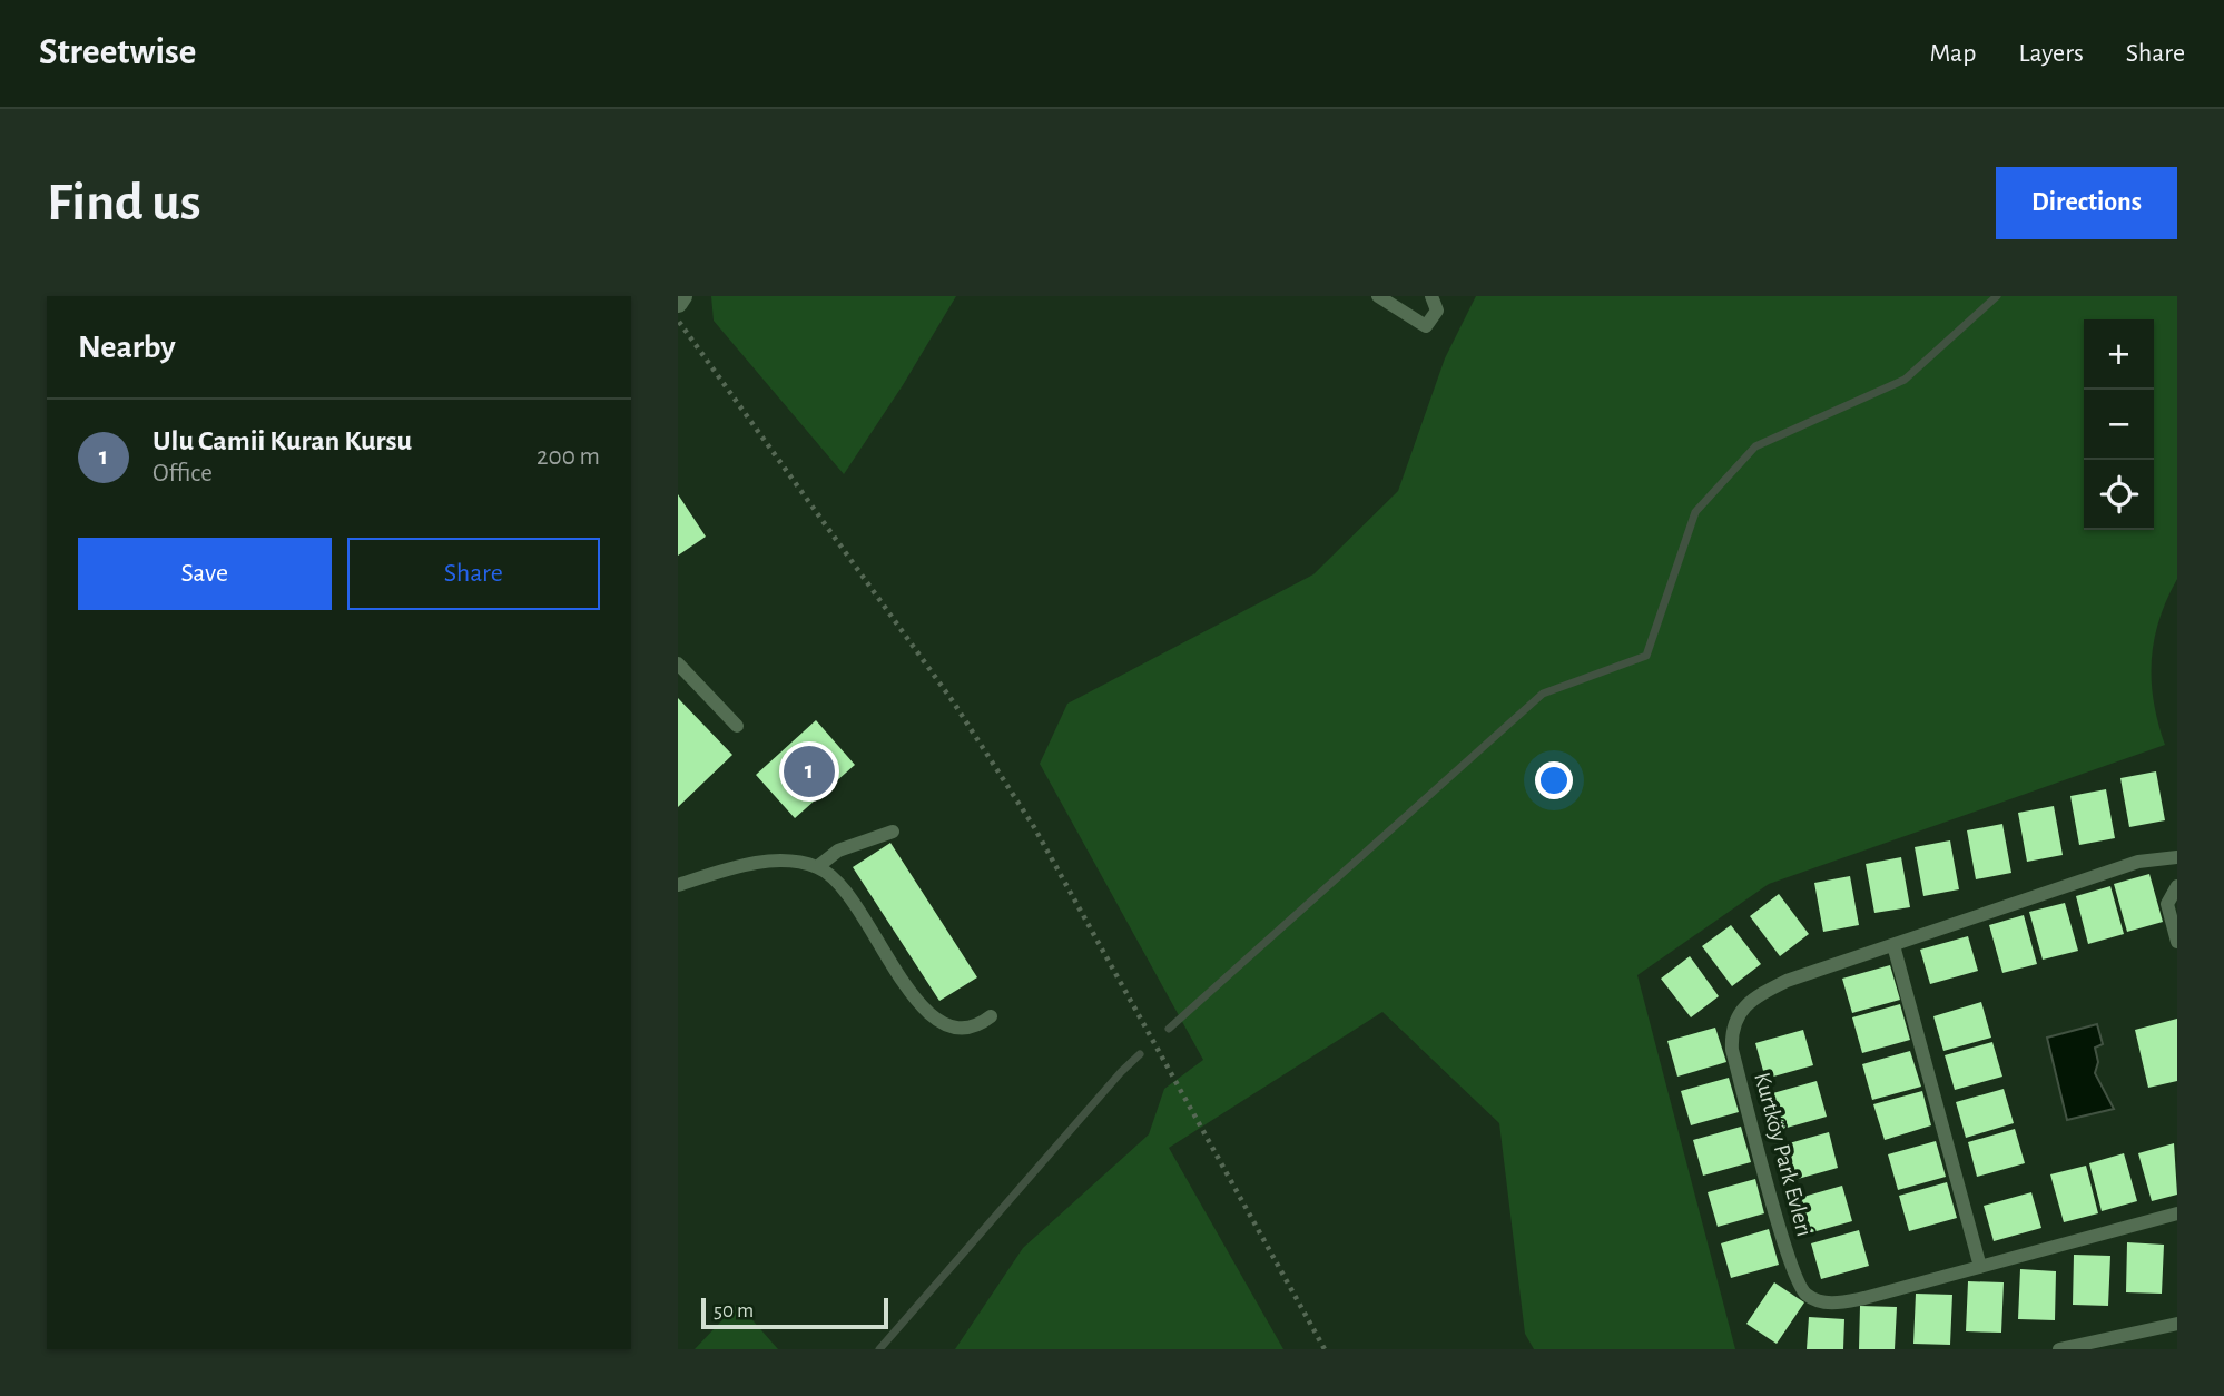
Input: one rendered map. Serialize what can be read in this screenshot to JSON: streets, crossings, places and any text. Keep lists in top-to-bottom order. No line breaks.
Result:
{"streets":{"lane":["Kurtköy Park Evleri"]},"scale_bar":"50 m","page":{"header":"Streetwise","nav":["Map","Layers","Share"],"buttons":["Directions",["Save","Share"]],"title":"Find us","heading":"Nearby","map_buttons":["+","−"],"list":[{"mark":"1","name":"Ulu Camii Kuran Kursu","note":"Office","value":"200 m"}],"pins":"1","scale":"50 m"}}
